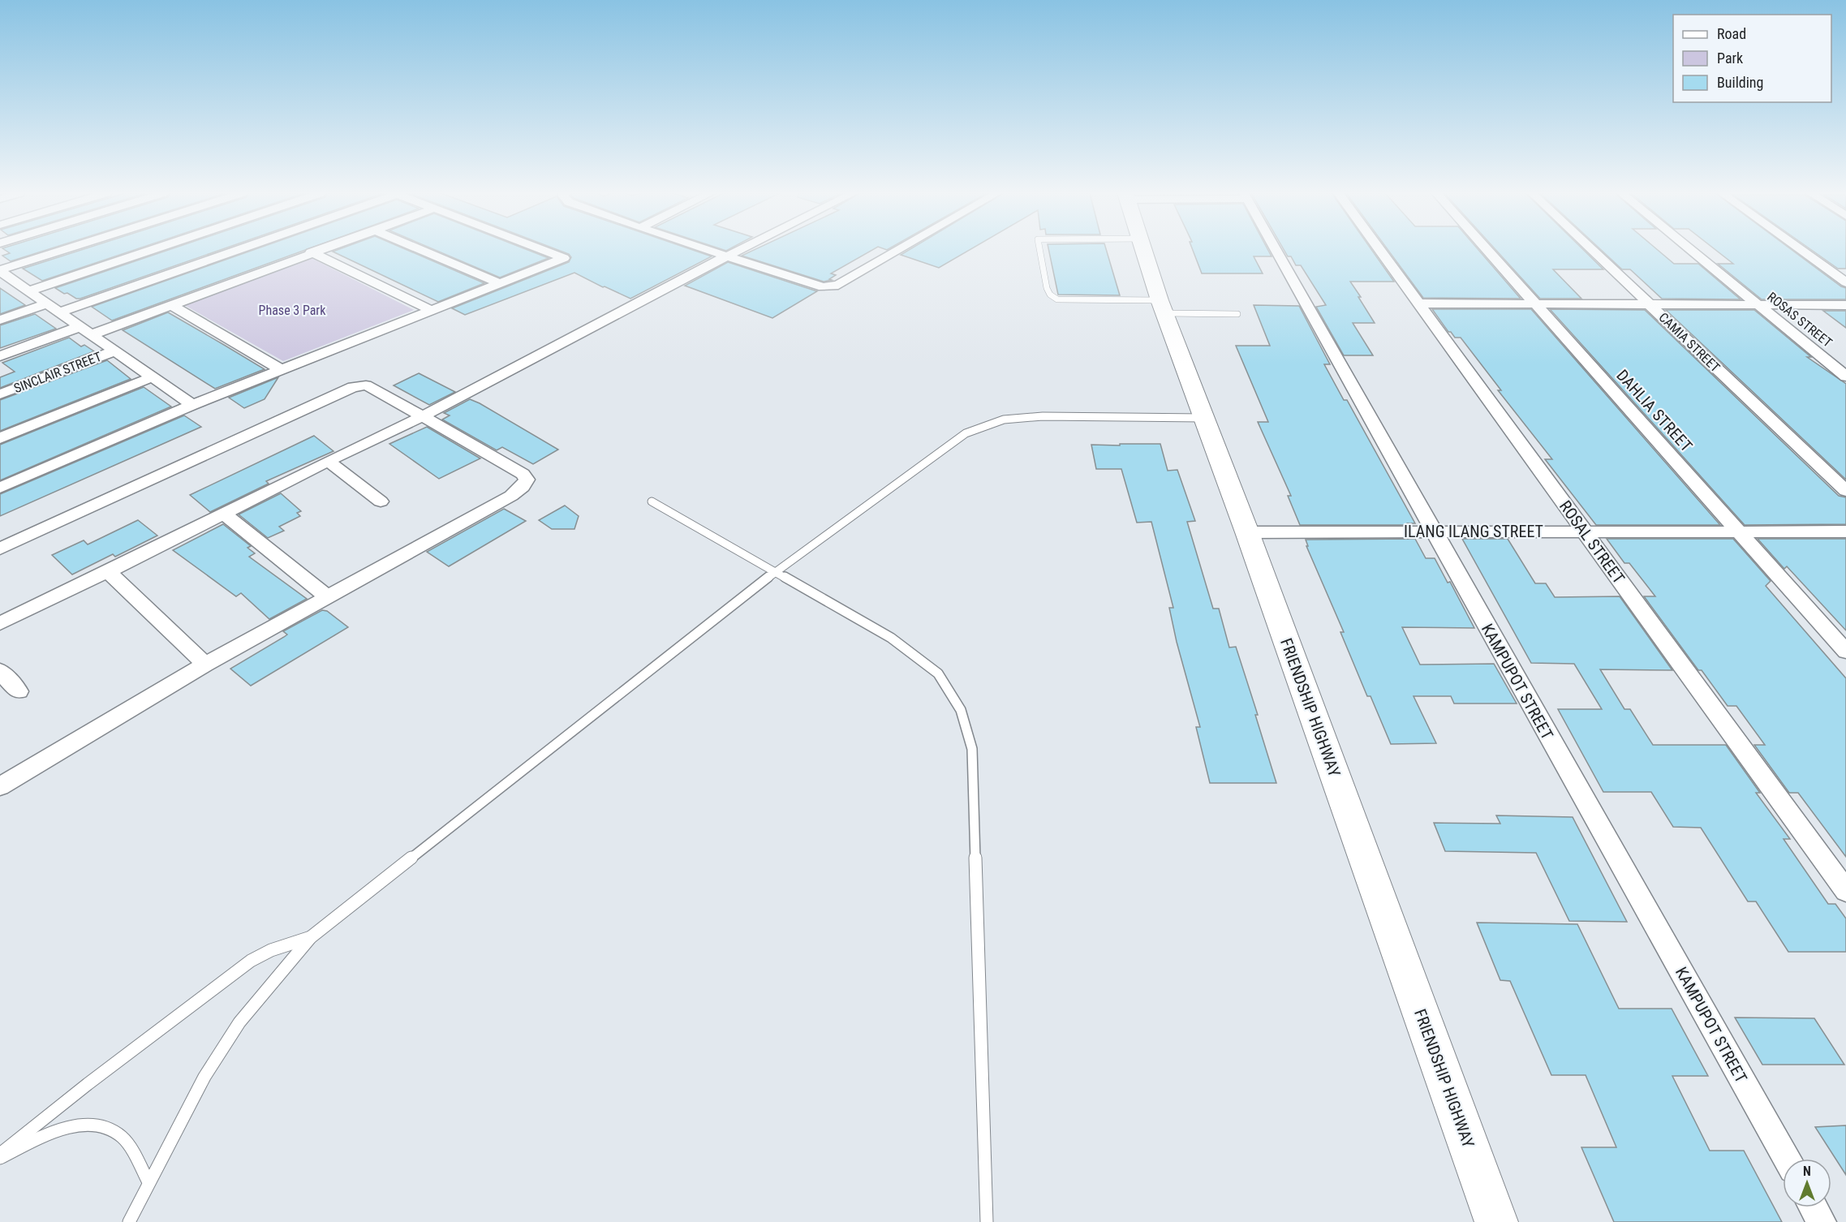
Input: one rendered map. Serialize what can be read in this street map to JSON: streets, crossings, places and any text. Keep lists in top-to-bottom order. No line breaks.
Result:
{"streets":{"main road":["FRIENDSHIP HIGHWAY"],"street":["ROSAS STREET","CAMIA STREET","SINCLAIR STREET","DAHLIA STREET","ILANG ILANG STREET","ROSAL STREET","KAMPUPOT STREET"]},"crossings":[["DAHLIA STREET","ILANG ILANG STREET"],["ILANG ILANG STREET","ROSAL STREET"],["ILANG ILANG STREET","KAMPUPOT STREET"],["ILANG ILANG STREET","FRIENDSHIP HIGHWAY"]],"parks":["Phase 3 Park"],"legend":["Road","Park","Building"],"north":"top"}
